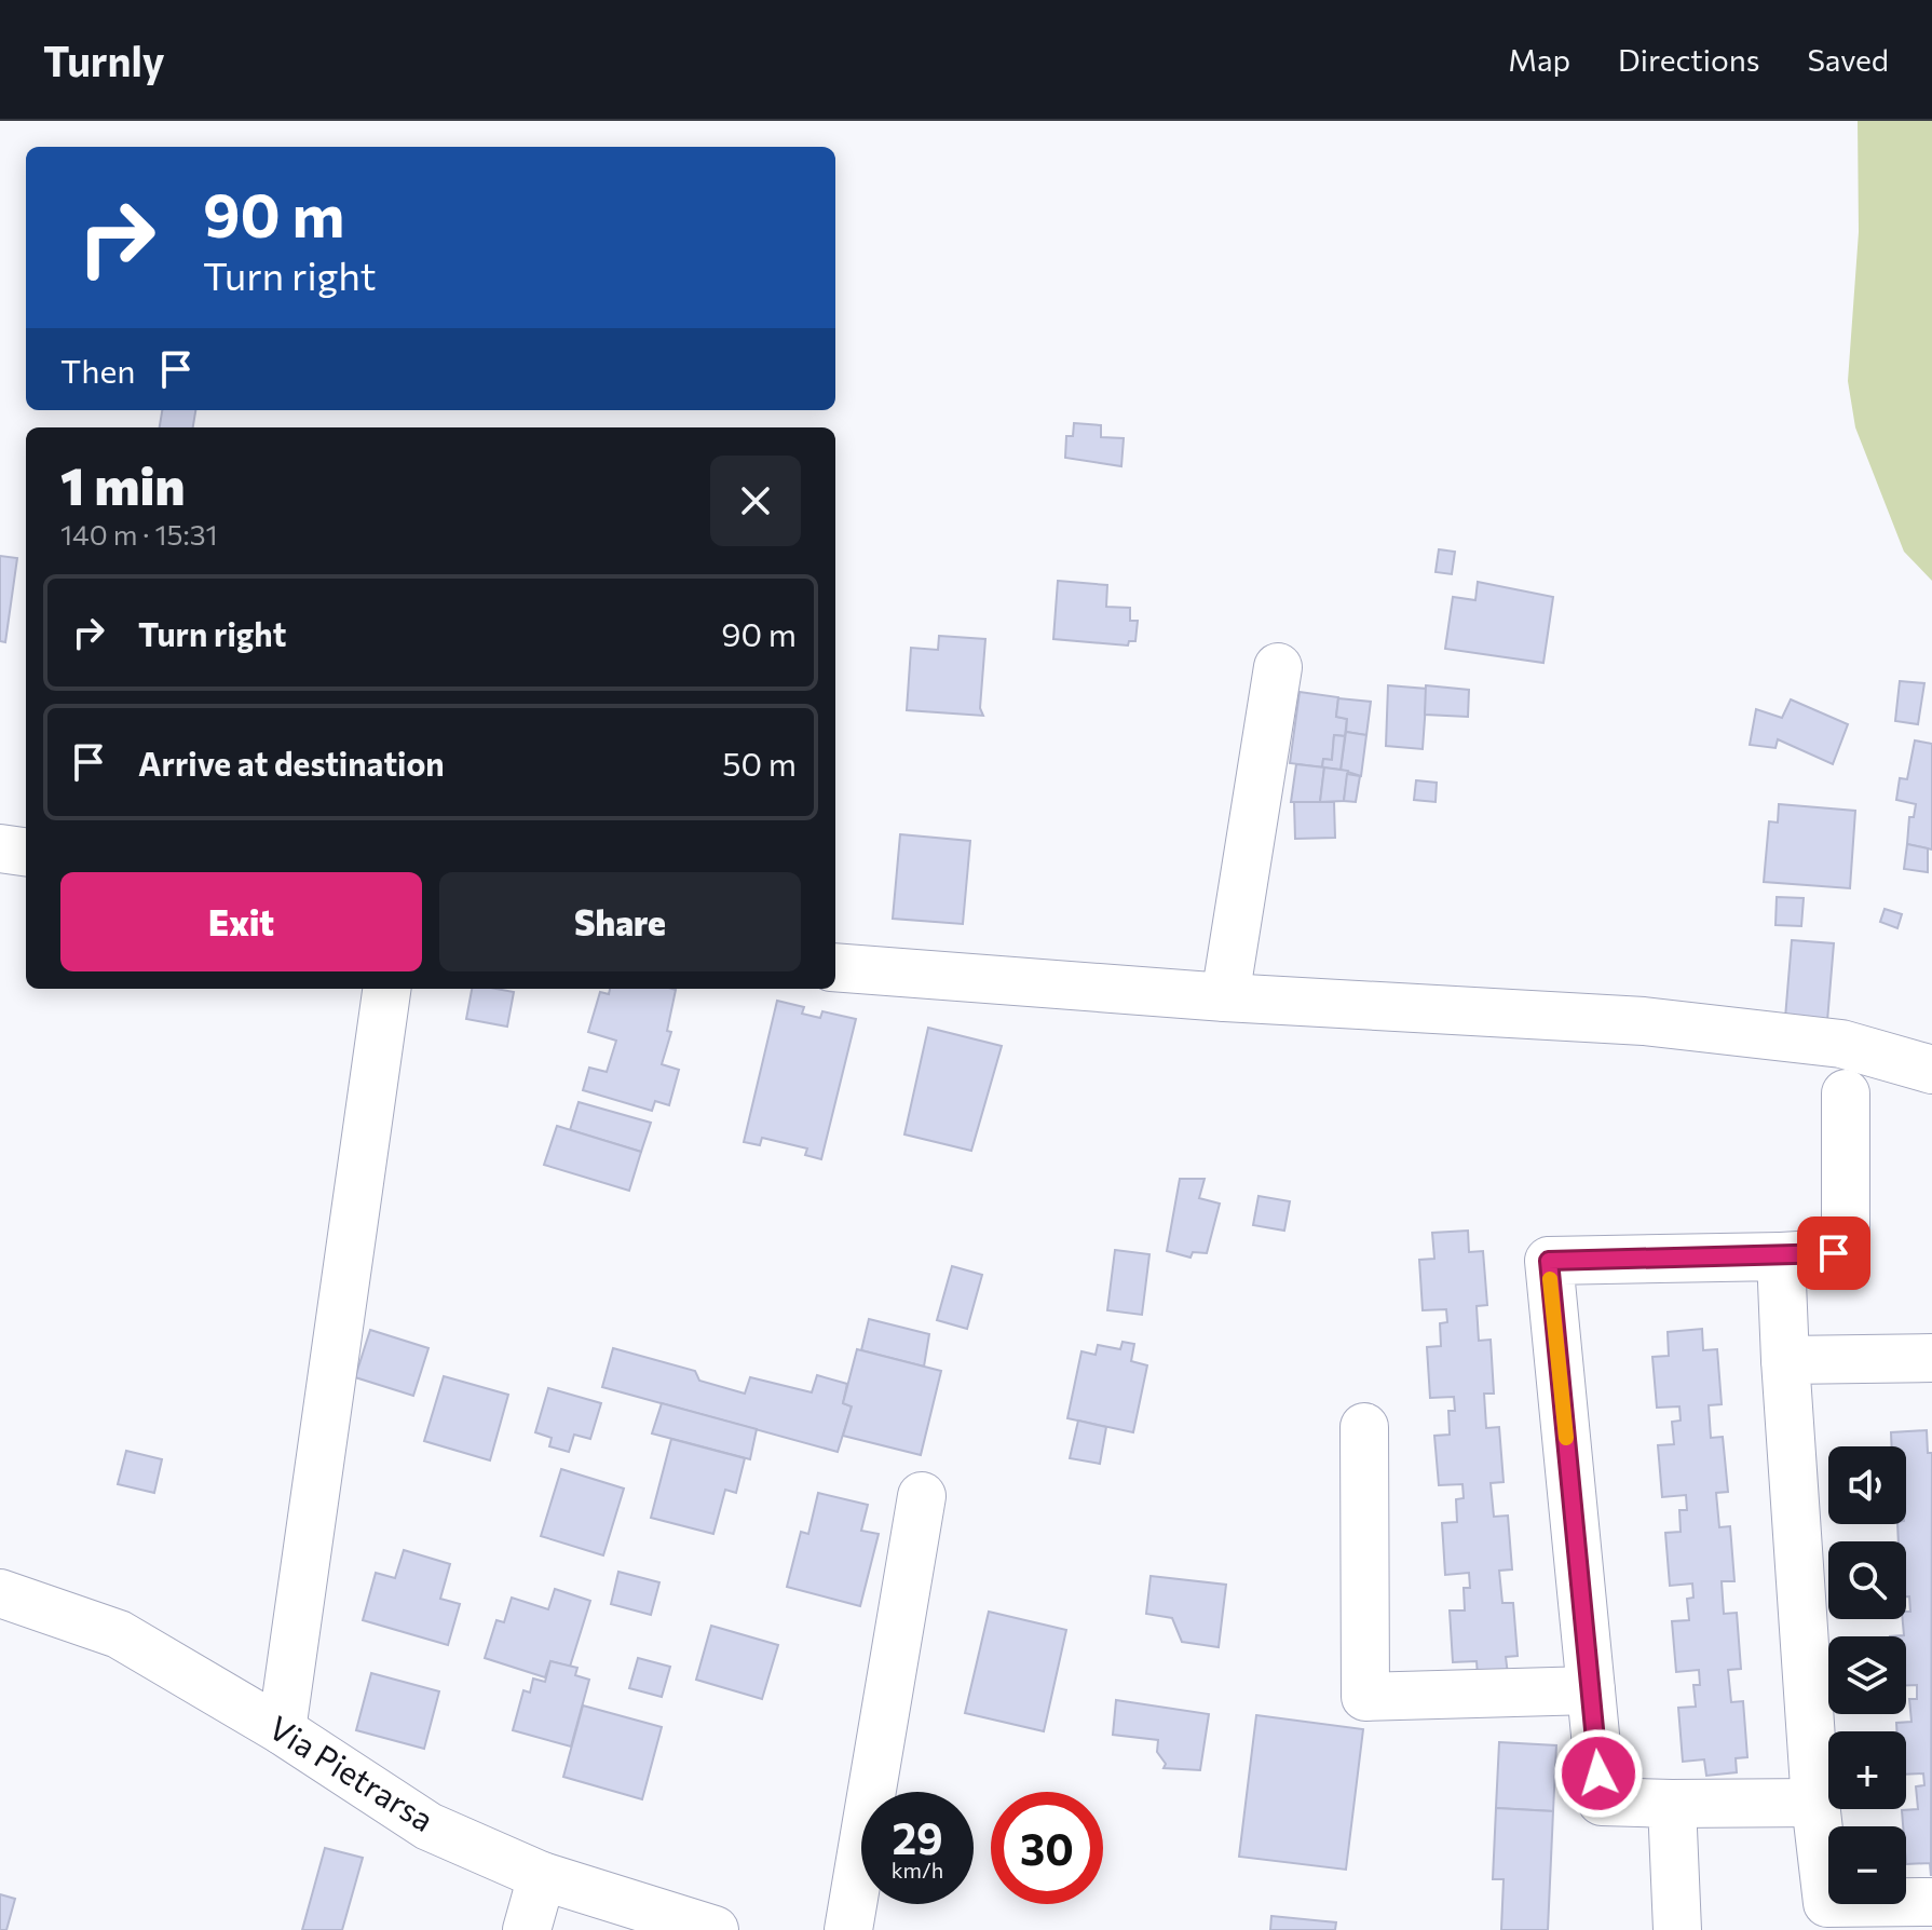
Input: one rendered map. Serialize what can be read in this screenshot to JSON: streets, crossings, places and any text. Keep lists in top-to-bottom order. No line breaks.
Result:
{"streets":{"street":["Via Pietrarsa"]},"page":{"header":"Turnly","nav":["Map","Directions","Saved"],"turn":["90 m","Turn right"],"then":"Then","heading":["1 min","140 m · 15:31"],"list":[{"name":"Turn right","value":"90 m"},{"name":"Arrive at destination","value":"50 m"}],"buttons":["Exit","Share"],"map_buttons":["+","−"],"speed":"29 km/h","limit":"30"}}
